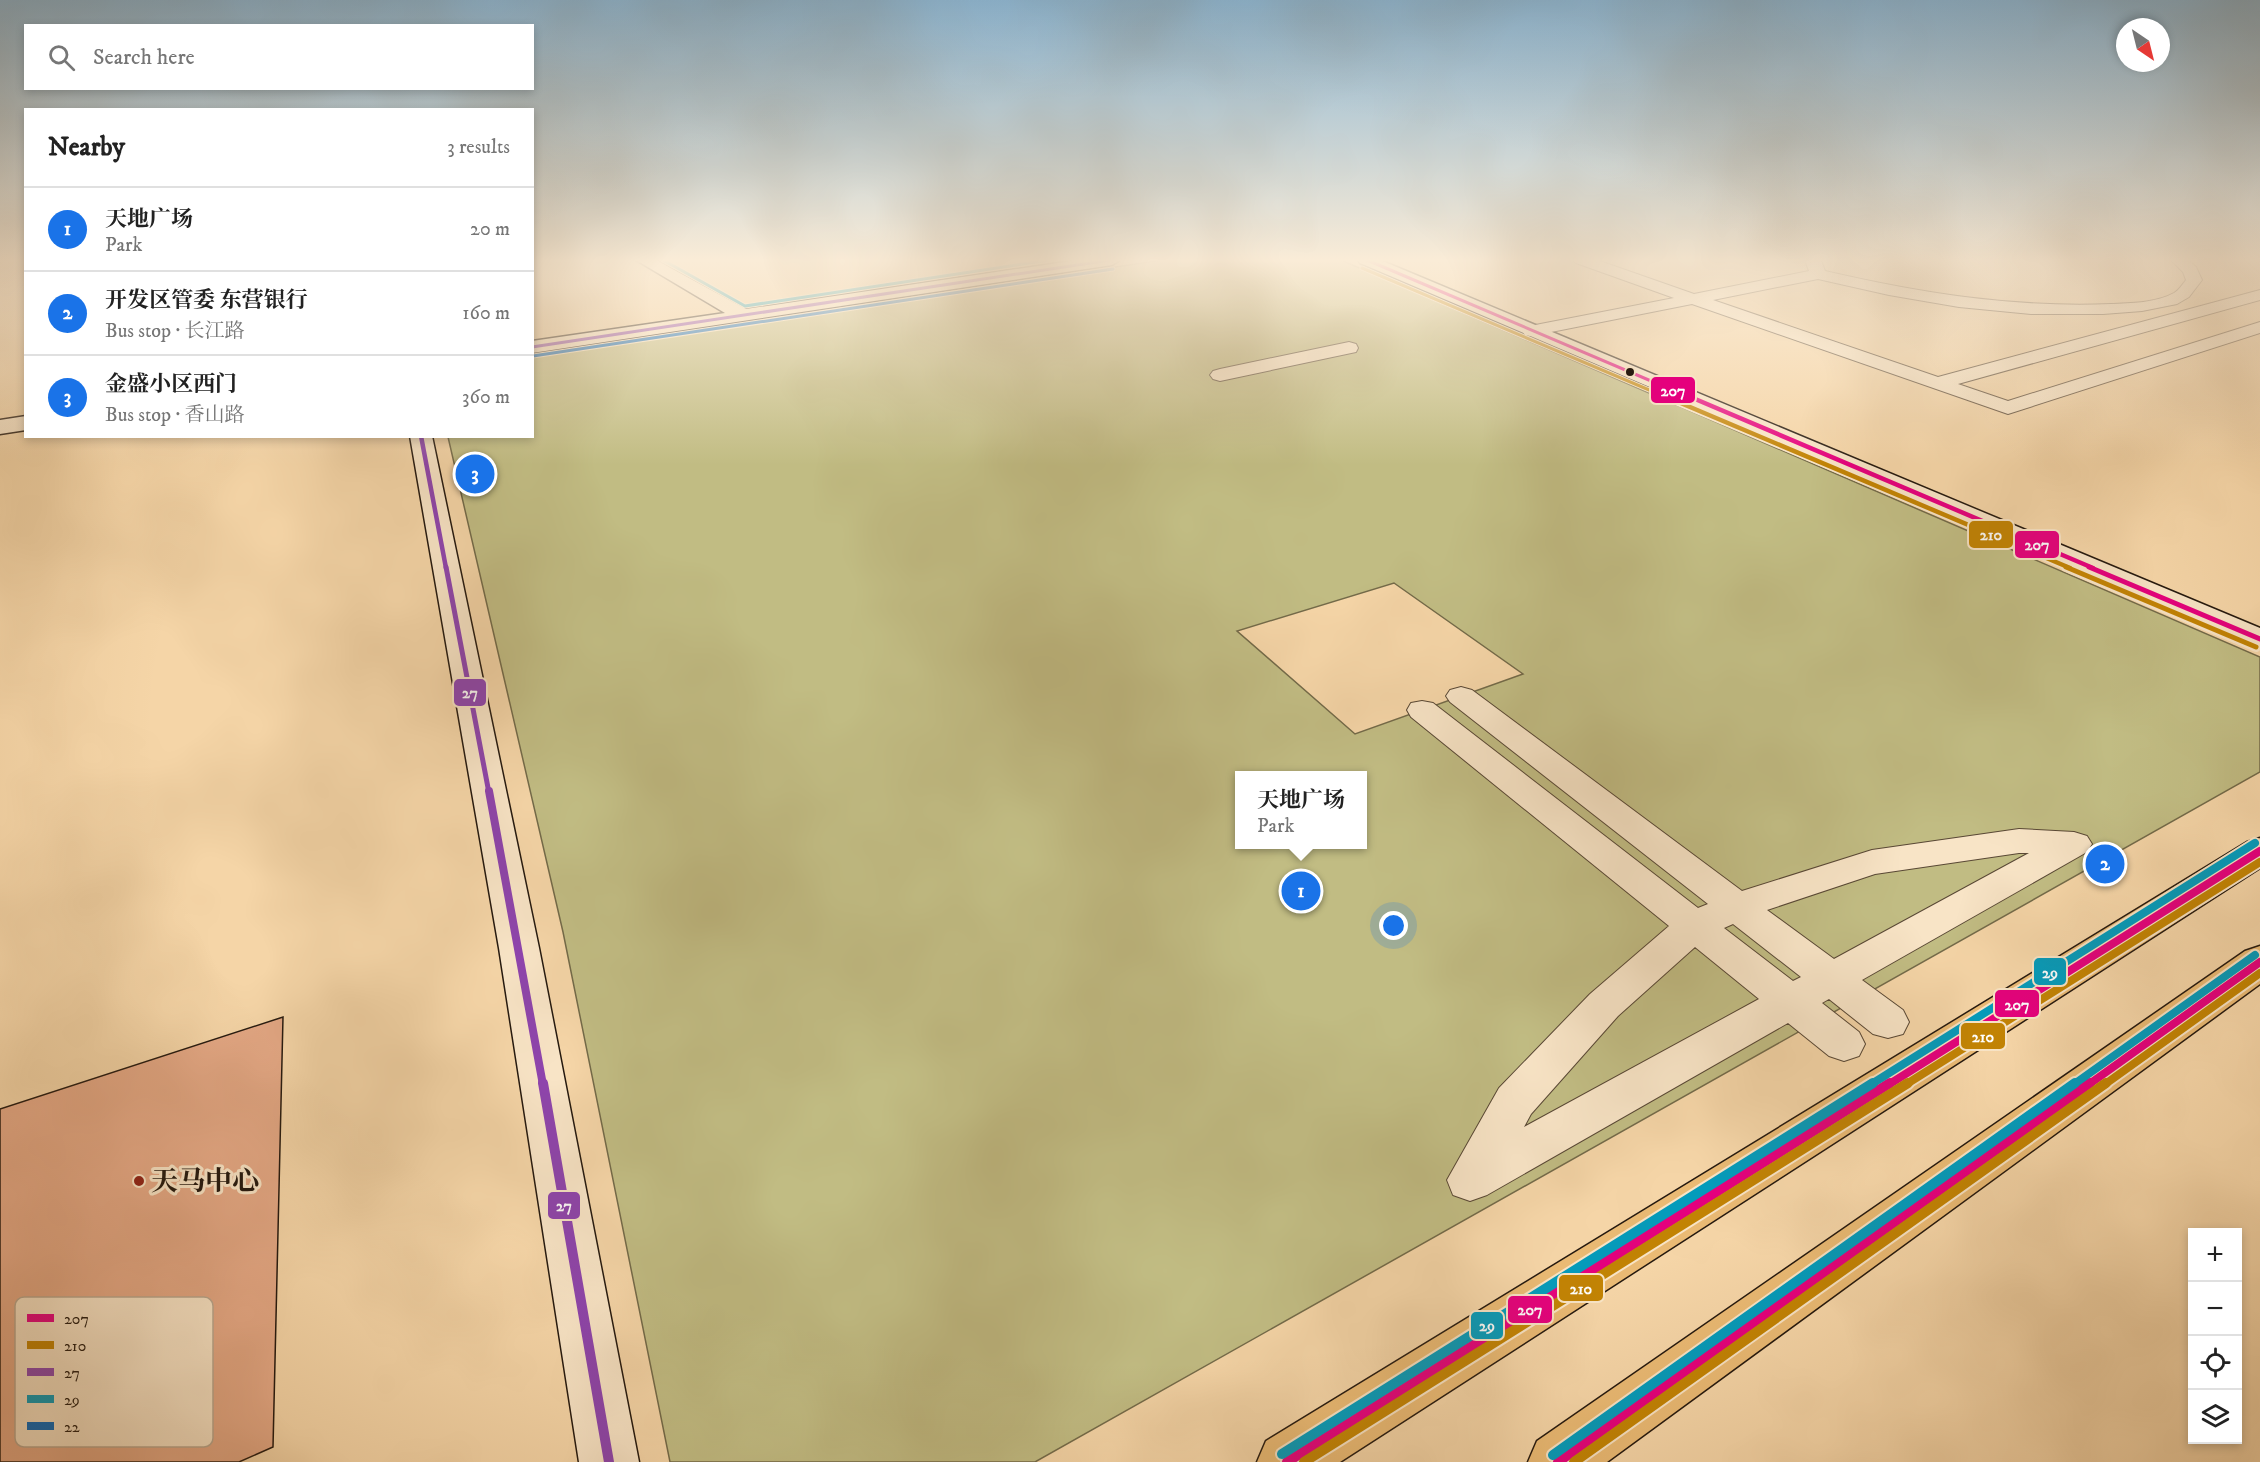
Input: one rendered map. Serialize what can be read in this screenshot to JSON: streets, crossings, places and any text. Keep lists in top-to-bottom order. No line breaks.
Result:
{"places":["天马中心"],"lines":["transit line 207","transit line 210","transit line 27","transit line 22","transit line 29"],"legend":["207","210","27","29","22"],"north":"bottom right","page":{"search":"Search here","heading":["Nearby","3 results"],"list":[{"mark":"1","name":"天地广场","note":"Park","value":"20 m"},{"mark":"2","name":"开发区管委 东营银行","note":"Bus stop · 长江路","value":"160 m"},{"mark":"3","name":"金盛小区西门","note":"Bus stop · 香山路","value":"360 m"}],"pins":["3","2","1"],"popup":["天地广场","Park"],"map_buttons":["+","−"]}}
